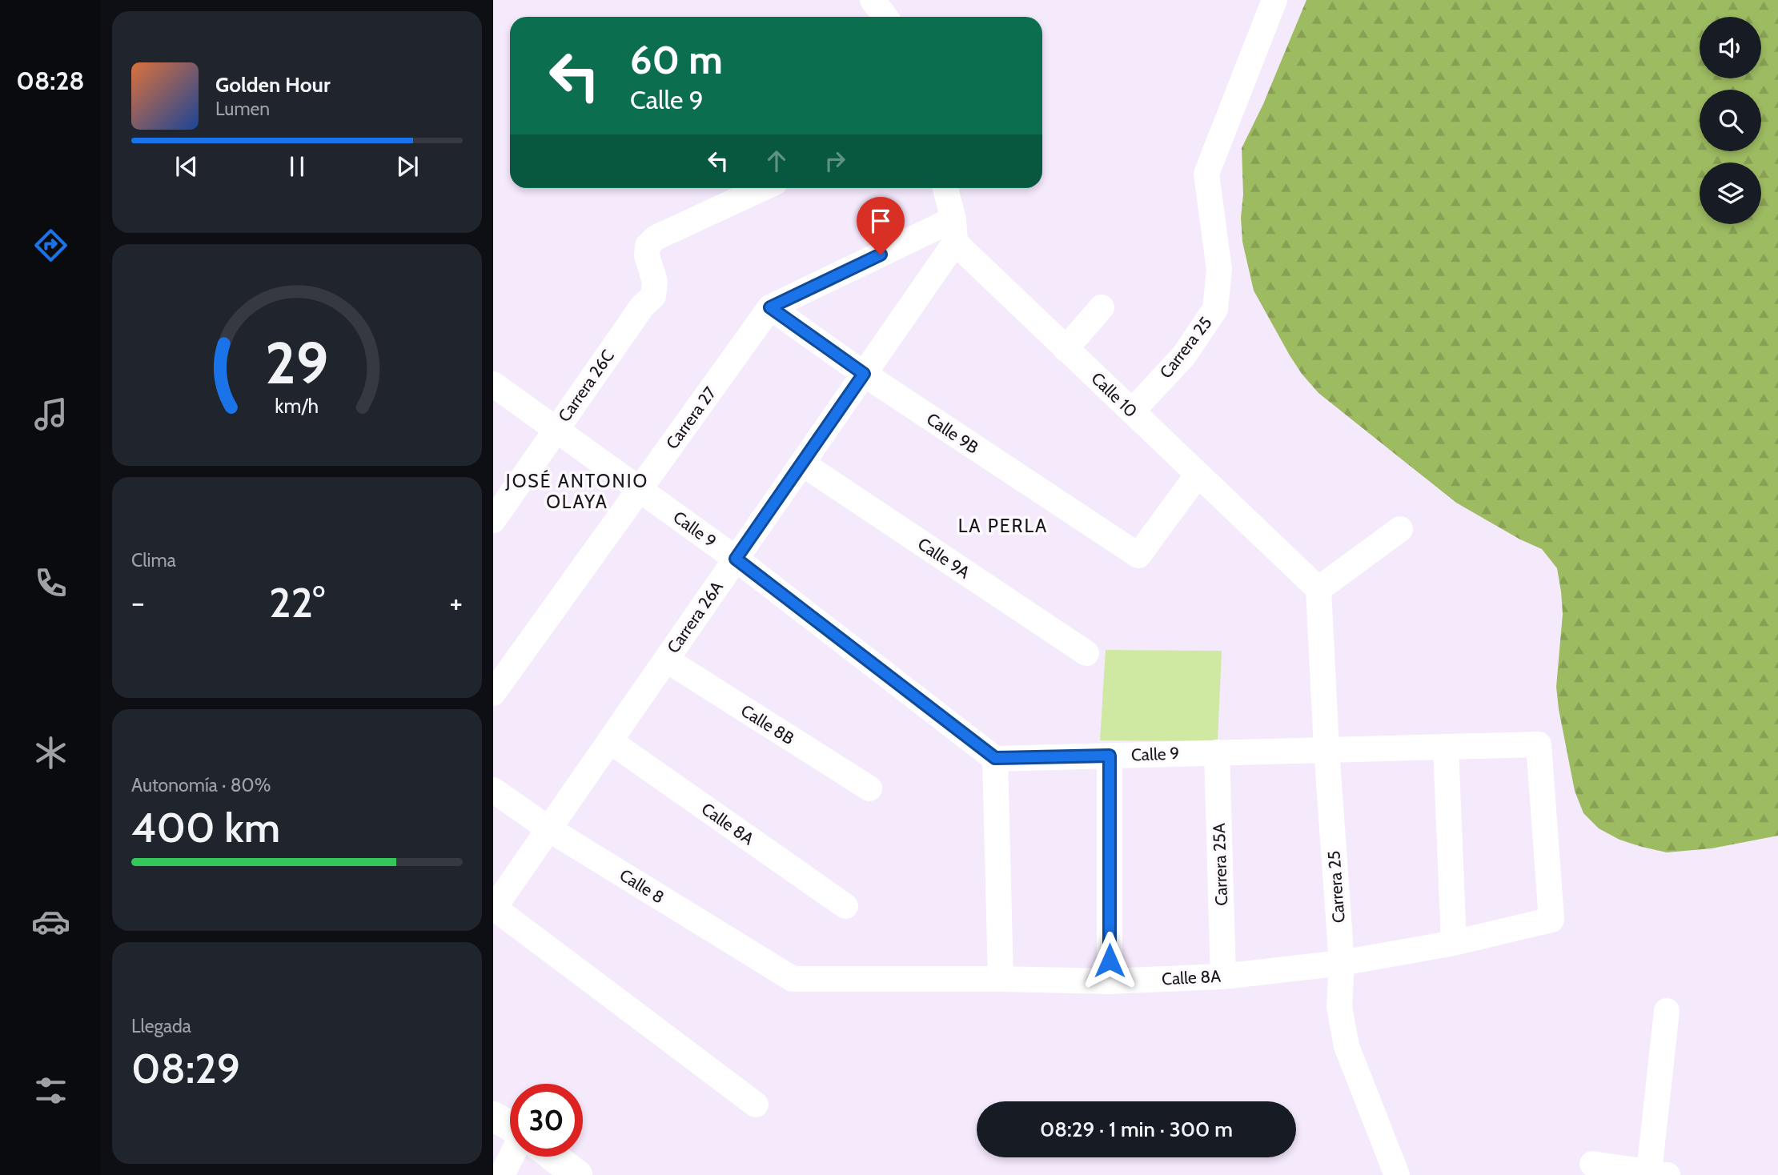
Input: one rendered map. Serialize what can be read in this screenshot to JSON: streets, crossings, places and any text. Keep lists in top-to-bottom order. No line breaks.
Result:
{"streets":{"street":["Carrera 25","Carrera 26C","Calle 10","Carrera 27","Calle 9B","Calle 9","Calle 9A","Carrera 26A","Calle 8B","Calle 8A","Carrera 25A","Calle 8"]},"crossings":[["Carrera 25","Calle 10"],["Carrera 25","Calle 9"],["Carrera 25","Calle 8A"],["Carrera 26C","Calle 9"],["Calle 10","Carrera 27"],["Calle 10","Calle 9B"],["Calle 10","Carrera 26A"],["Carrera 27","Calle 9B"],["Carrera 27","Calle 9"],["Carrera 27","Carrera 26A"],["Calle 9B","Carrera 26A"],["Calle 9","Carrera 26A"],["Calle 9","Calle 8A"],["Calle 9","Carrera 25A"],["Calle 9A","Carrera 26A"],["Carrera 26A","Calle 8B"],["Carrera 26A","Calle 8A"],["Carrera 26A","Calle 8"],["Calle 8A","Carrera 25A"],["Calle 8A","Calle 8"]],"districts":["JOSÉ ANTONIO OLAYA","LA PERLA"],"page":{"tabs":"08:28","turn":["60 m","Calle 9"],"song":["Golden Hour","Lumen"],"tile":["Clima",["Autonomía · 80%","400 km"],["Llegada","08:29"]],"heat":["−","22°","+"],"limit":"30","trip":"08:29 · 1 min · 300 m","gauge":["29","km/h"]}}
